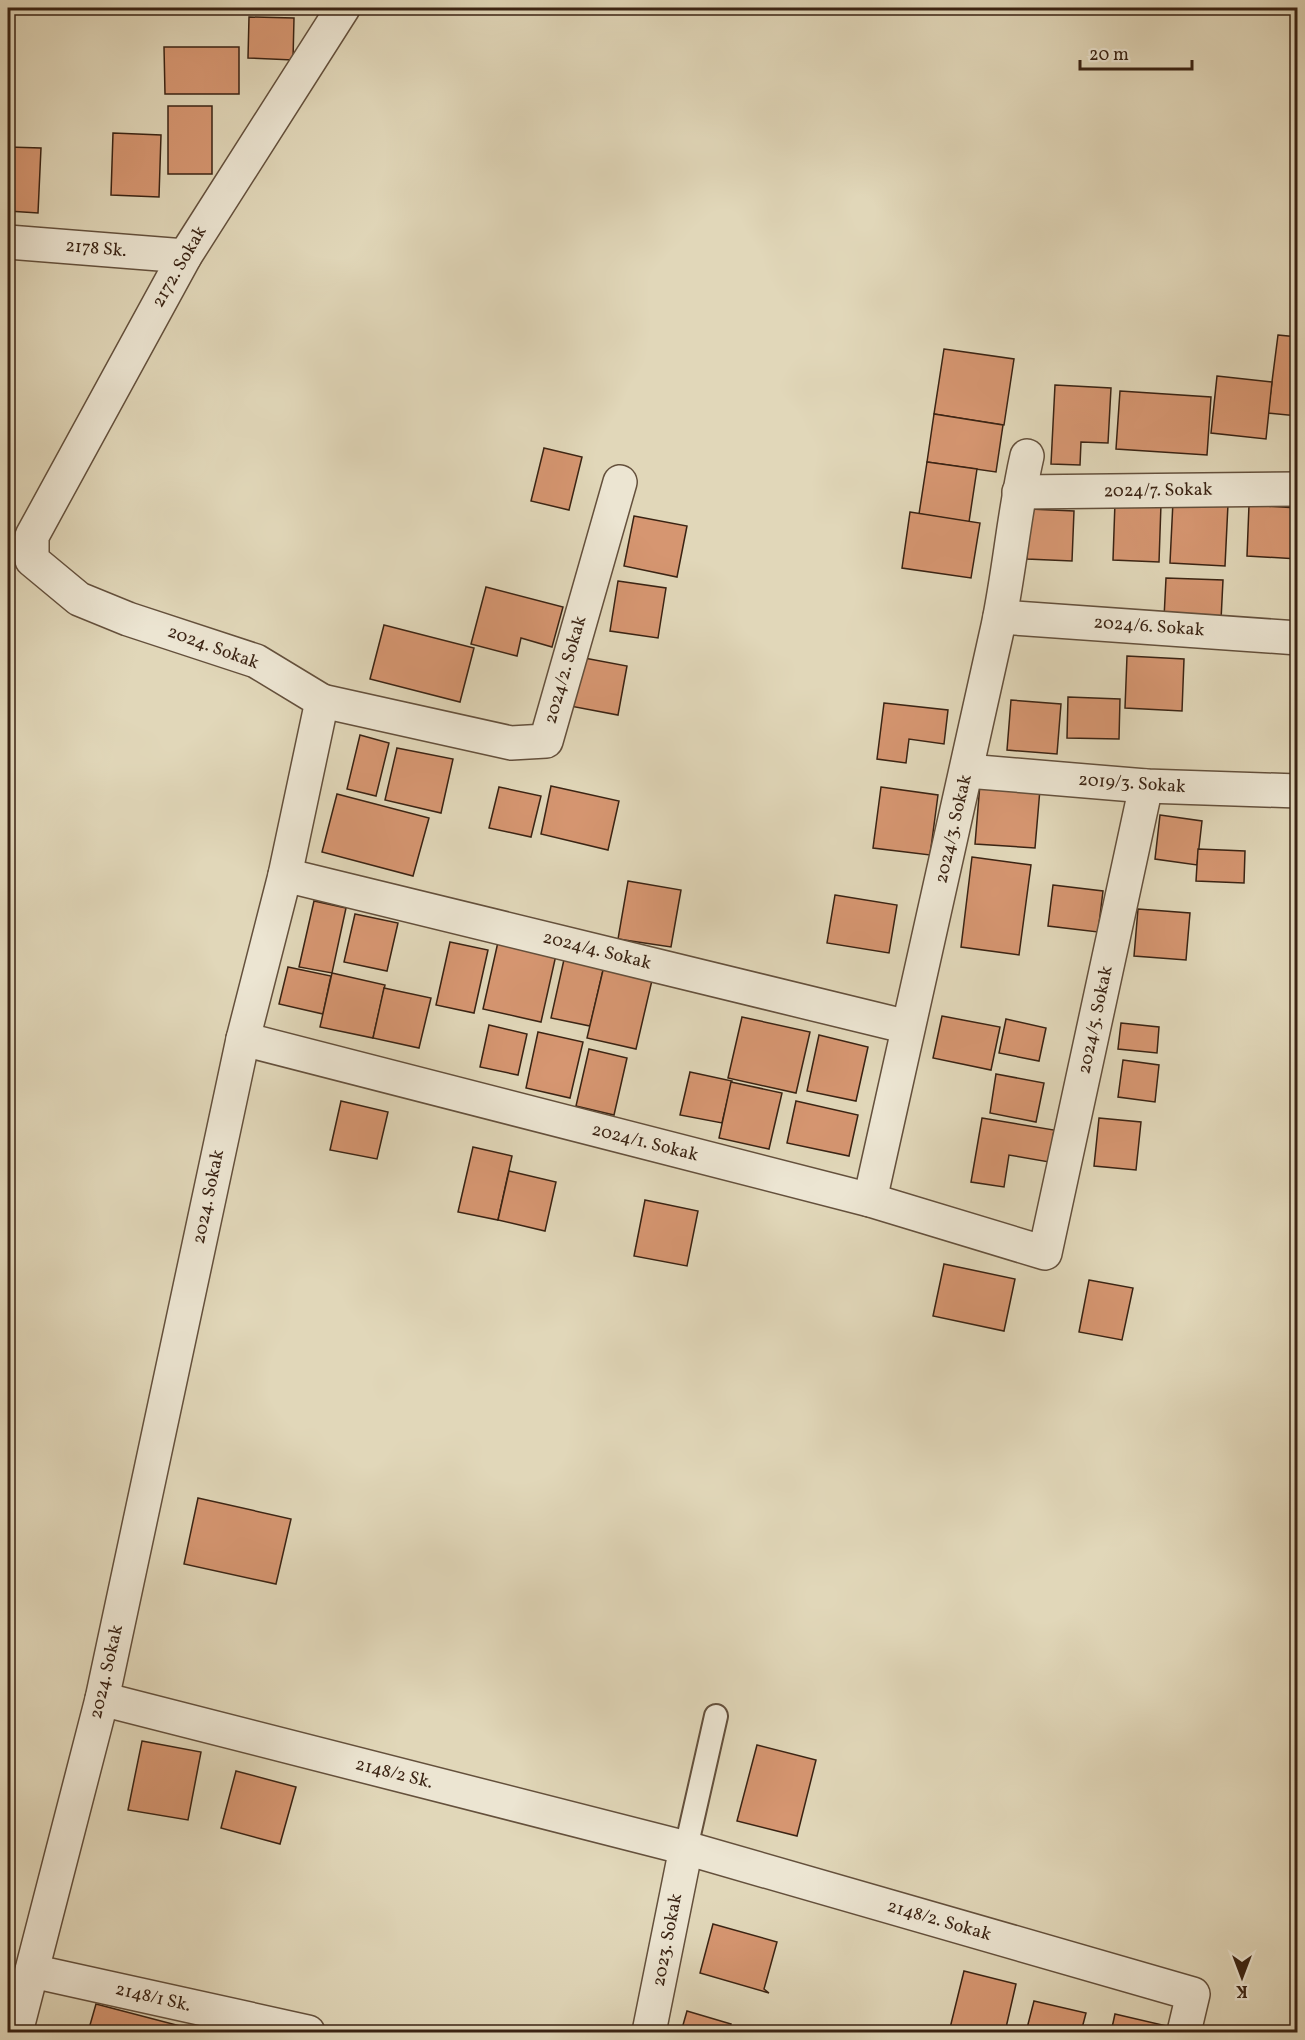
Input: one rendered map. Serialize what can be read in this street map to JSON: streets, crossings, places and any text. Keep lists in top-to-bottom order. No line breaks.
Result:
{"streets":{"street":["2178 Sk.","2172. Sokak","2024/7. Sokak","2024/6. Sokak","2024. Sokak","2024/2. Sokak","2019/3. Sokak","2024/3. Sokak","2024/4. Sokak","2024/5. Sokak","2024/1. Sokak","2148/2 Sk.","2148/2. Sokak","2023. Sokak","2148/1 Sk."]},"crossings":[["2178 Sk.","2172. Sokak"],["2172. Sokak","2024. Sokak"],["2024/7. Sokak","2024/3. Sokak"],["2024/6. Sokak","2024/3. Sokak"],["2024. Sokak","2024/2. Sokak"],["2024. Sokak","2024/4. Sokak"],["2024. Sokak","2024/1. Sokak"],["2024. Sokak","2148/2 Sk."],["2024. Sokak","2148/1 Sk."],["2019/3. Sokak","2024/3. Sokak"],["2019/3. Sokak","2024/5. Sokak"],["2024/3. Sokak","2024/4. Sokak"],["2024/3. Sokak","2024/1. Sokak"],["2024/5. Sokak","2024/1. Sokak"],["2148/2 Sk.","2148/2. Sokak"],["2148/2 Sk.","2023. Sokak"],["2148/2. Sokak","2023. Sokak"]],"scale_bar":"20 m","north":"bottom"}
